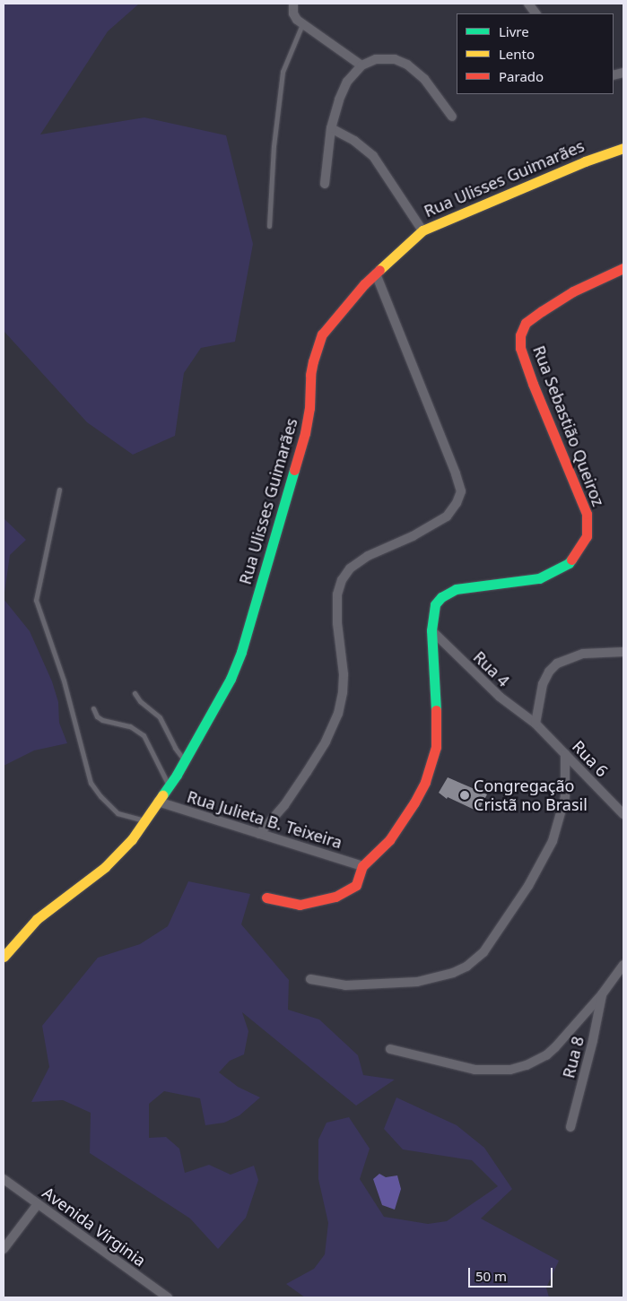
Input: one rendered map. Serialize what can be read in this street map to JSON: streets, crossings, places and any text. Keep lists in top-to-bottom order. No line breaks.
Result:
{"streets":{"main road":["Rua Ulisses Guimarães","Rua Sebastião Queiroz"],"street":["Rua 4","Rua 6","Rua Julieta B. Teixeira","Rua 8","Avenida Virginia"]},"crossings":[["Rua Ulisses Guimarães","Rua Julieta B. Teixeira"],["Rua Sebastião Queiroz","Rua 4"],["Rua Sebastião Queiroz","Rua Julieta B. Teixeira"],["Rua 4","Rua 6"]],"places":["Congregação Cristã no Brasil"],"legend":["Livre","Lento","Parado"],"scale_bar":"50 m"}
